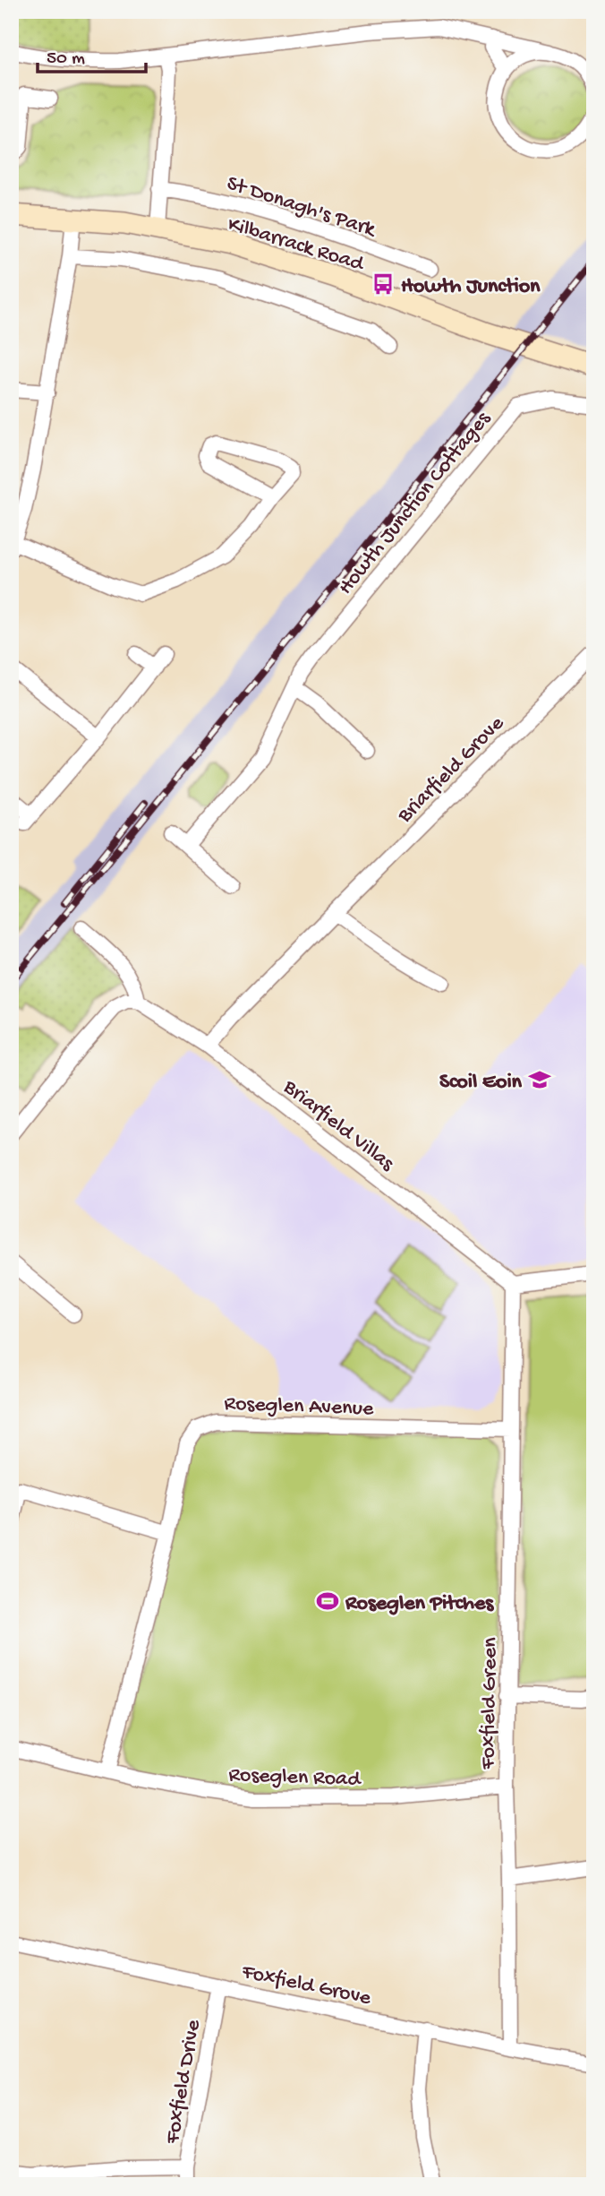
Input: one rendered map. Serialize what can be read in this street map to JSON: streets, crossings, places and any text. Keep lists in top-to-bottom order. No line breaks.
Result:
{"streets":{"main road":["Kilbarrack Road"],"street":["St Donagh's Park","Howth Junction Cottages","Briarfield Grove","Briarfield Villas","Roseglen Avenue","Foxfield Green","Roseglen Road","Foxfield Grove","Foxfield Drive"]},"crossings":[["Briarfield Grove","Briarfield Villas"],["Briarfield Villas","Foxfield Green"],["Roseglen Avenue","Foxfield Green"],["Roseglen Avenue","Roseglen Road"],["Foxfield Green","Roseglen Road"],["Foxfield Green","Foxfield Grove"],["Foxfield Grove","Foxfield Drive"]],"places":{"bus stop":["Howth Junction"],"school or university":["Scoil Eoin"],"sports":["Roseglen Pitches"]},"scale_bar":"50 m"}
